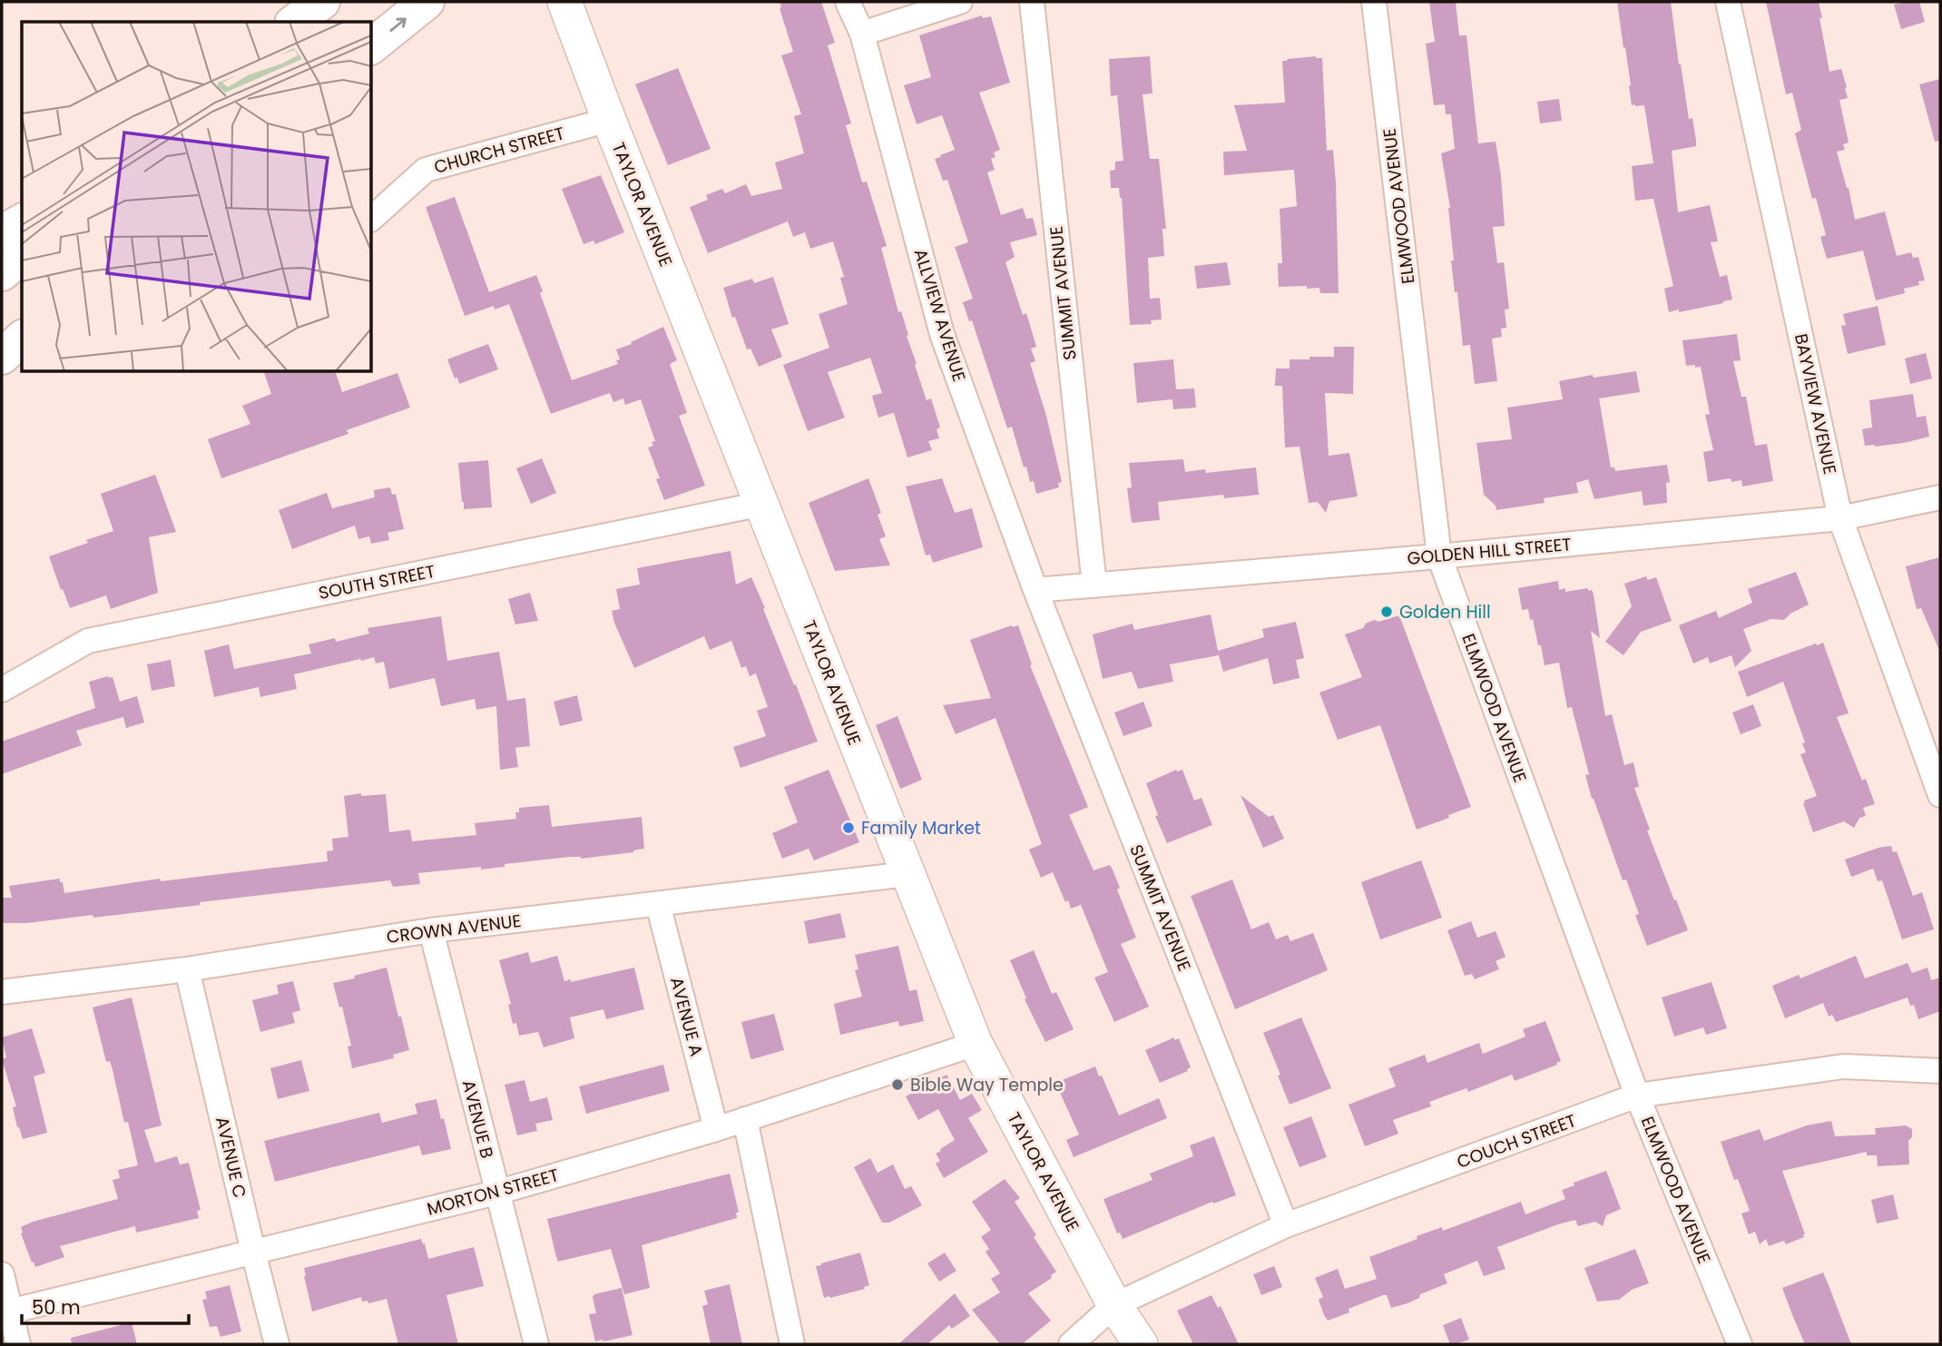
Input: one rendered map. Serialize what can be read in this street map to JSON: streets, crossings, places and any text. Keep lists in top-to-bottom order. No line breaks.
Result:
{"streets":{"street":["CHURCH STREET","TAYLOR AVENUE","ELMWOOD AVENUE","SUMMIT AVENUE","ALLVIEW AVENUE","BAYVIEW AVENUE","GOLDEN HILL STREET","SOUTH STREET","CROWN AVENUE","AVENUE A","AVENUE B","COUCH STREET","AVENUE C","MORTON STREET"]},"crossings":[["CHURCH STREET","TAYLOR AVENUE"],["TAYLOR AVENUE","SOUTH STREET"],["TAYLOR AVENUE","CROWN AVENUE"],["TAYLOR AVENUE","COUCH STREET"],["TAYLOR AVENUE","MORTON STREET"],["ELMWOOD AVENUE","GOLDEN HILL STREET"],["ELMWOOD AVENUE","COUCH STREET"],["SUMMIT AVENUE","ALLVIEW AVENUE"],["SUMMIT AVENUE","GOLDEN HILL STREET"],["SUMMIT AVENUE","COUCH STREET"],["ALLVIEW AVENUE","GOLDEN HILL STREET"],["BAYVIEW AVENUE","GOLDEN HILL STREET"],["CROWN AVENUE","AVENUE A"],["CROWN AVENUE","AVENUE B"],["CROWN AVENUE","AVENUE C"],["AVENUE A","MORTON STREET"],["AVENUE B","MORTON STREET"],["AVENUE C","MORTON STREET"]],"places":["Golden Hill","Family Market","Bible Way Temple"],"scale_bar":"50 m"}
